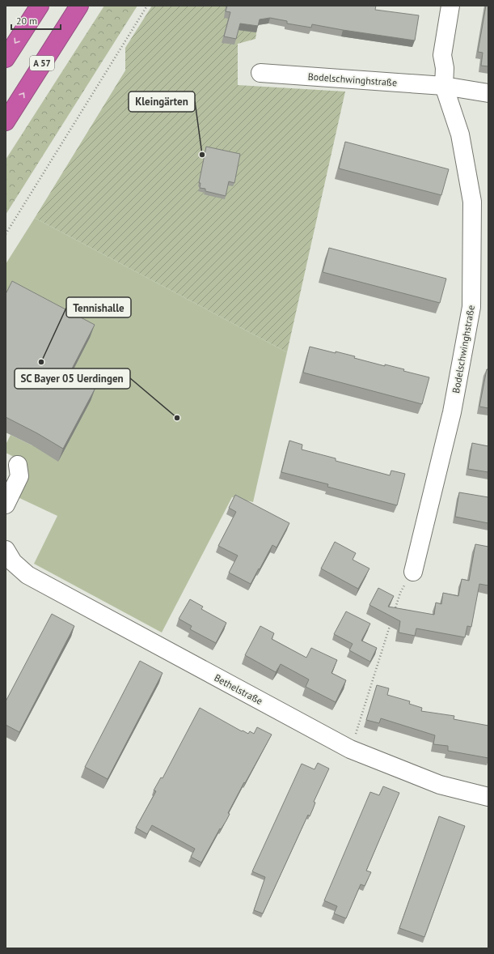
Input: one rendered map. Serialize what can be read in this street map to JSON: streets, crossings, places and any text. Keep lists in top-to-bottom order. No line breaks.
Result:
{"streets":{"highway":["A 57"],"street":["Bodelschwinghstraße","Bethelstraße"]},"places":["Kleingärten","Tennishalle","SC Bayer 05 Uerdingen"],"scale_bar":"20 m"}
